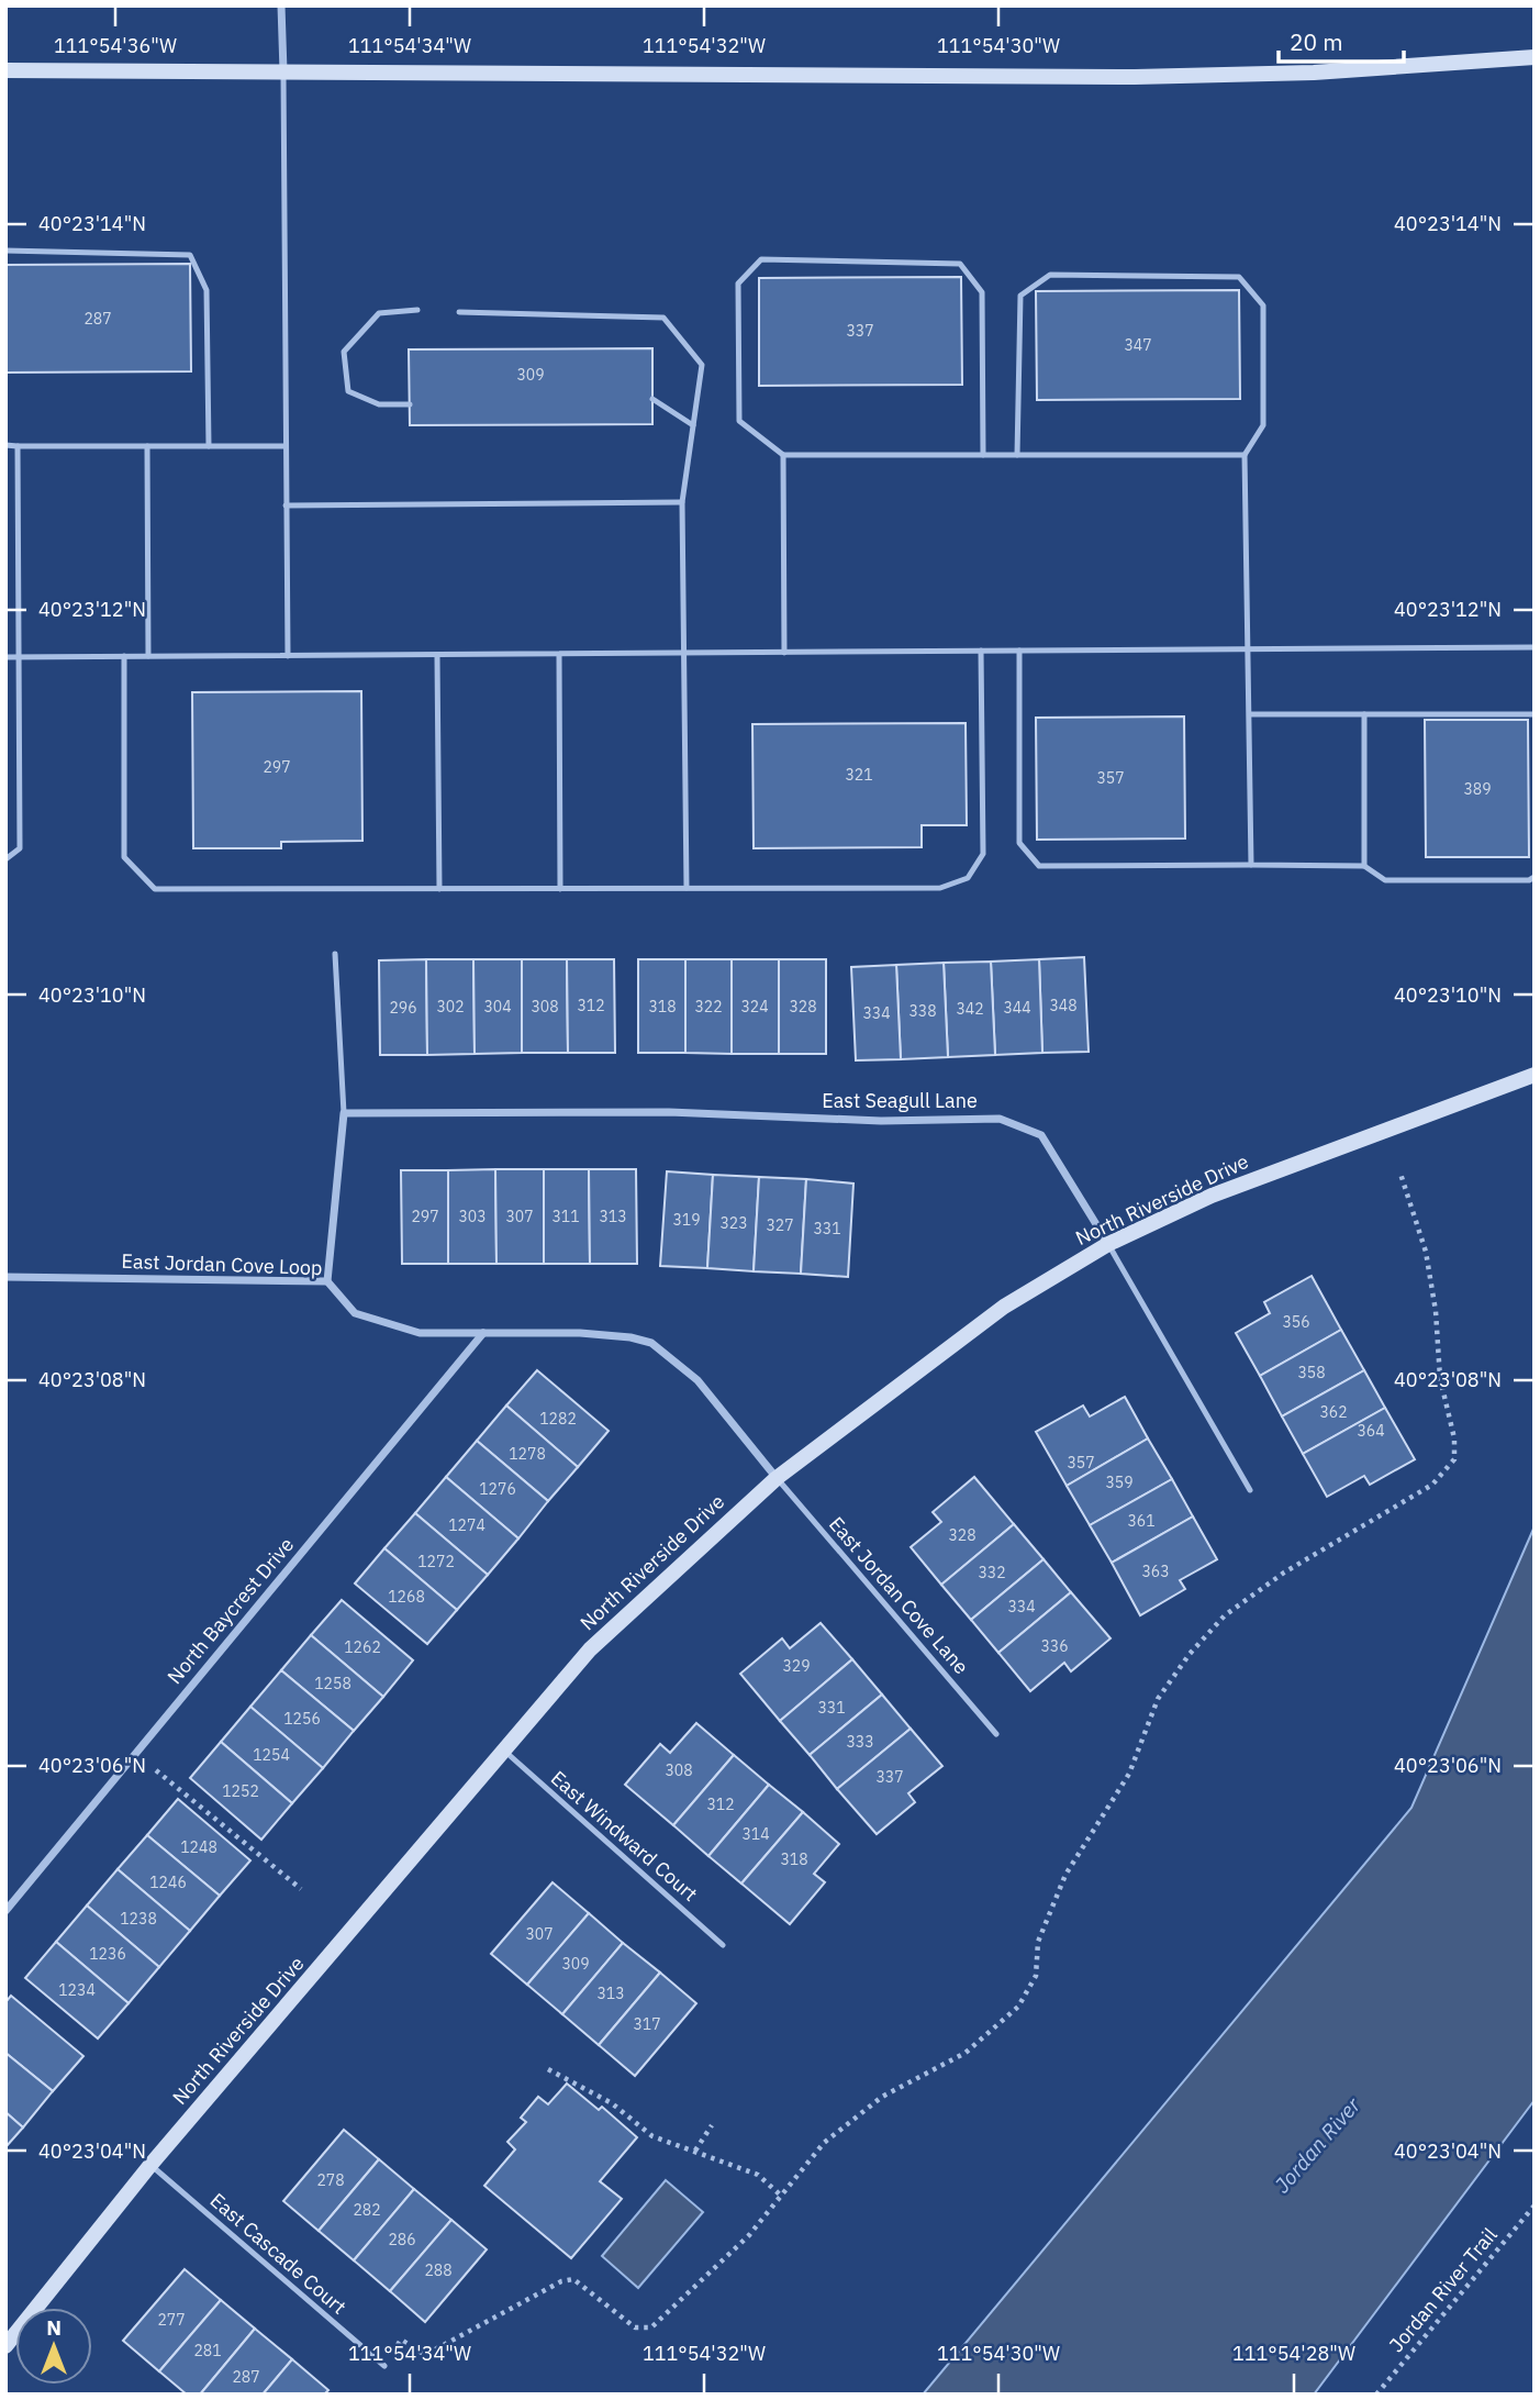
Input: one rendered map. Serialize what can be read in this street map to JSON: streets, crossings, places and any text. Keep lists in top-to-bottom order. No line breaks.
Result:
{"streets":{"street":["East Seagull Lane","North Riverside Drive","East Jordan Cove Loop","North Baycrest Drive"],"lane":["East Jordan Cove Lane","East Windward Court","East Cascade Court"],"path":["Jordan River Trail"]},"crossings":[["East Seagull Lane","North Riverside Drive"],["North Riverside Drive","East Jordan Cove Loop"],["North Riverside Drive","East Jordan Cove Lane"],["North Riverside Drive","East Windward Court"],["North Riverside Drive","East Cascade Court"],["East Jordan Cove Loop","East Jordan Cove Lane"],["East Jordan Cove Loop","North Baycrest Drive"]],"water":["Jordan River"],"house_numbers":["287","337","347","309","297","321","357","389","312","348","302","304","308","318","322","324","328","296","344","342","338","334","297","303","307","311","313","319","323","327","331","356","358","362","1282","364","1278","357","359","1276","361","1274","328","1272","363","332","1268","334","336","1262","329","1258","331","1256","333","1254","308","337","1252","312","314","1248","318","1246","1238","307","1236","309","1234","313","317","278","282","286","288","277","281","287"],"scale_bar":"20 m","north":"top","coordinates":["111°54'36\"W","111°54'34\"W","111°54'32\"W","111°54'30\"W","40°23'14\"N","40°23'12\"N","40°23'10\"N","40°23'08\"N","40°23'06\"N","40°23'04\"N","111°54'28\"W"]}
